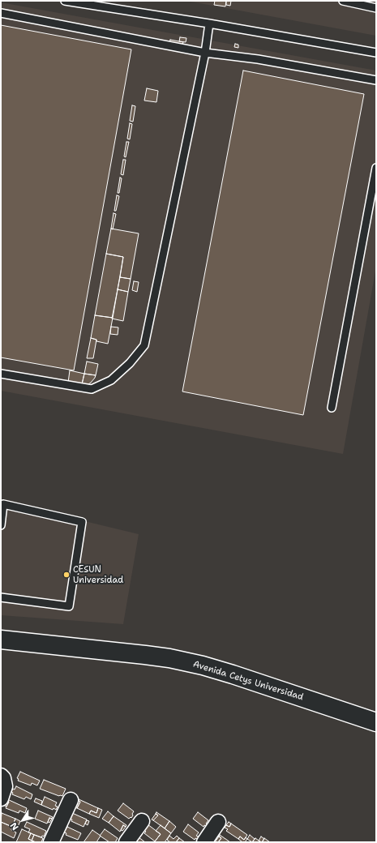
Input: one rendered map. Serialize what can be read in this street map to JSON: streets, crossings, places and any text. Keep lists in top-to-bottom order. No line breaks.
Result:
{"streets":{"main road":["Avenida Cetys Universidad"]},"places":["CESUN Universidad"],"north":"bottom left"}
